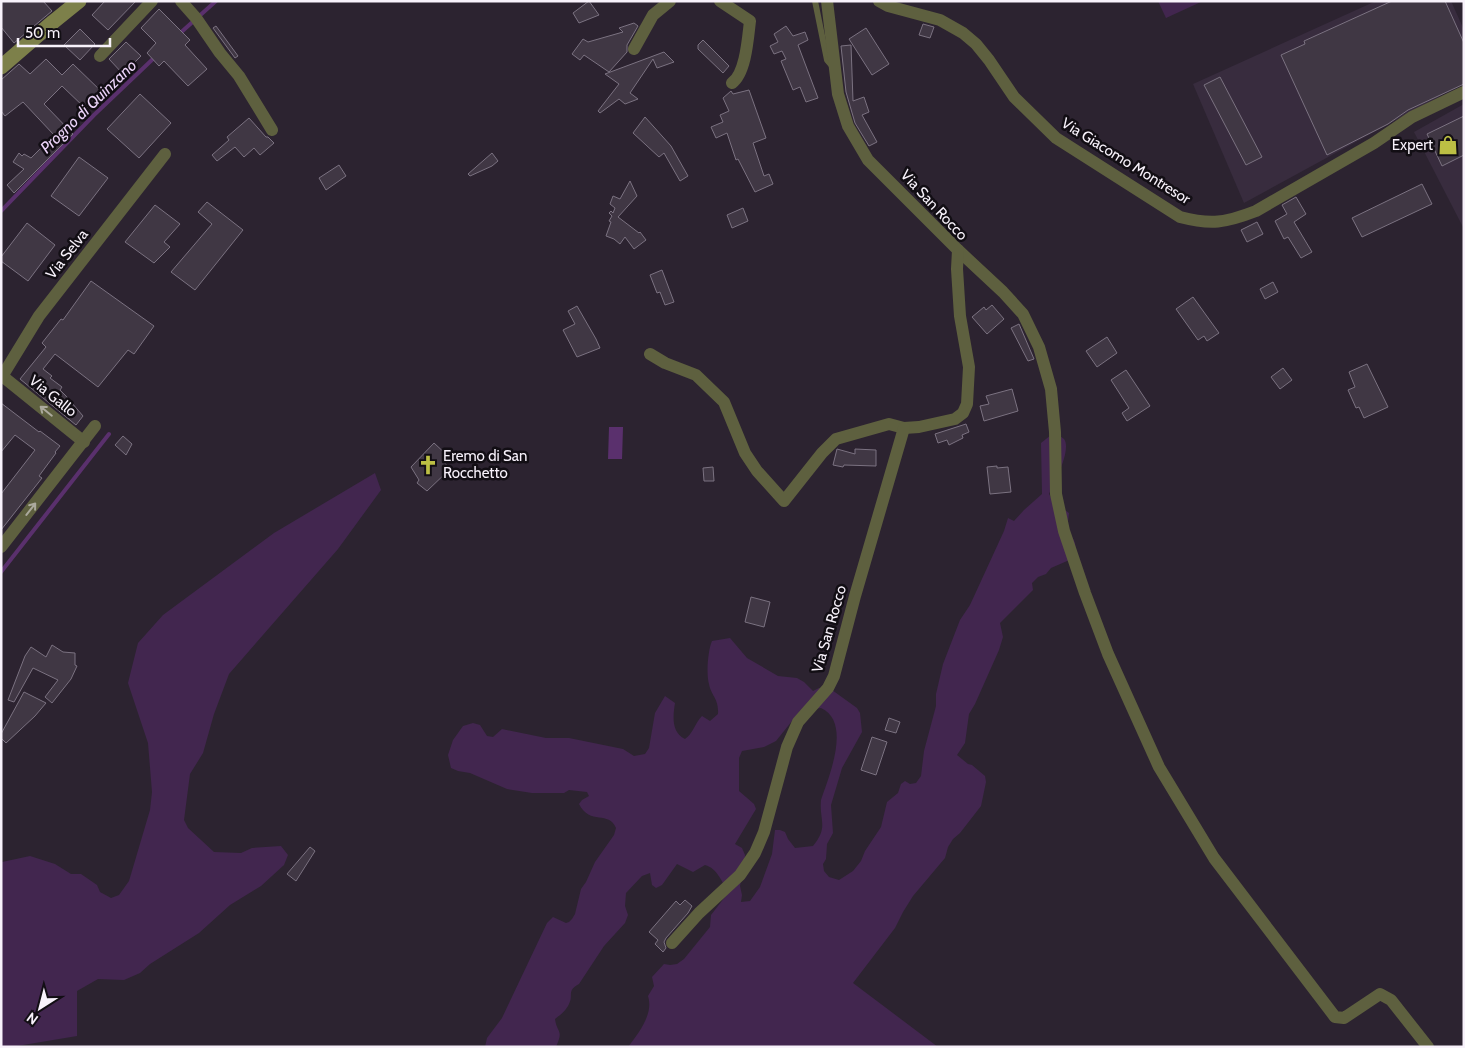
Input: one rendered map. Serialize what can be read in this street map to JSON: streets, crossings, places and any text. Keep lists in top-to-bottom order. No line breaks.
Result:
{"streets":{"street":["Via Giacomo Montresor","Via San Rocco","Via Selva","Via Gallo"]},"crossings":[["Via Selva","Via Gallo"]],"one_way":["Via Gallo"],"water":["Progno di Quinzano"],"places":{"shop":["Expert"],"church":["Eremo di San Rocchetto"]},"scale_bar":"50 m","north":"bottom left"}
